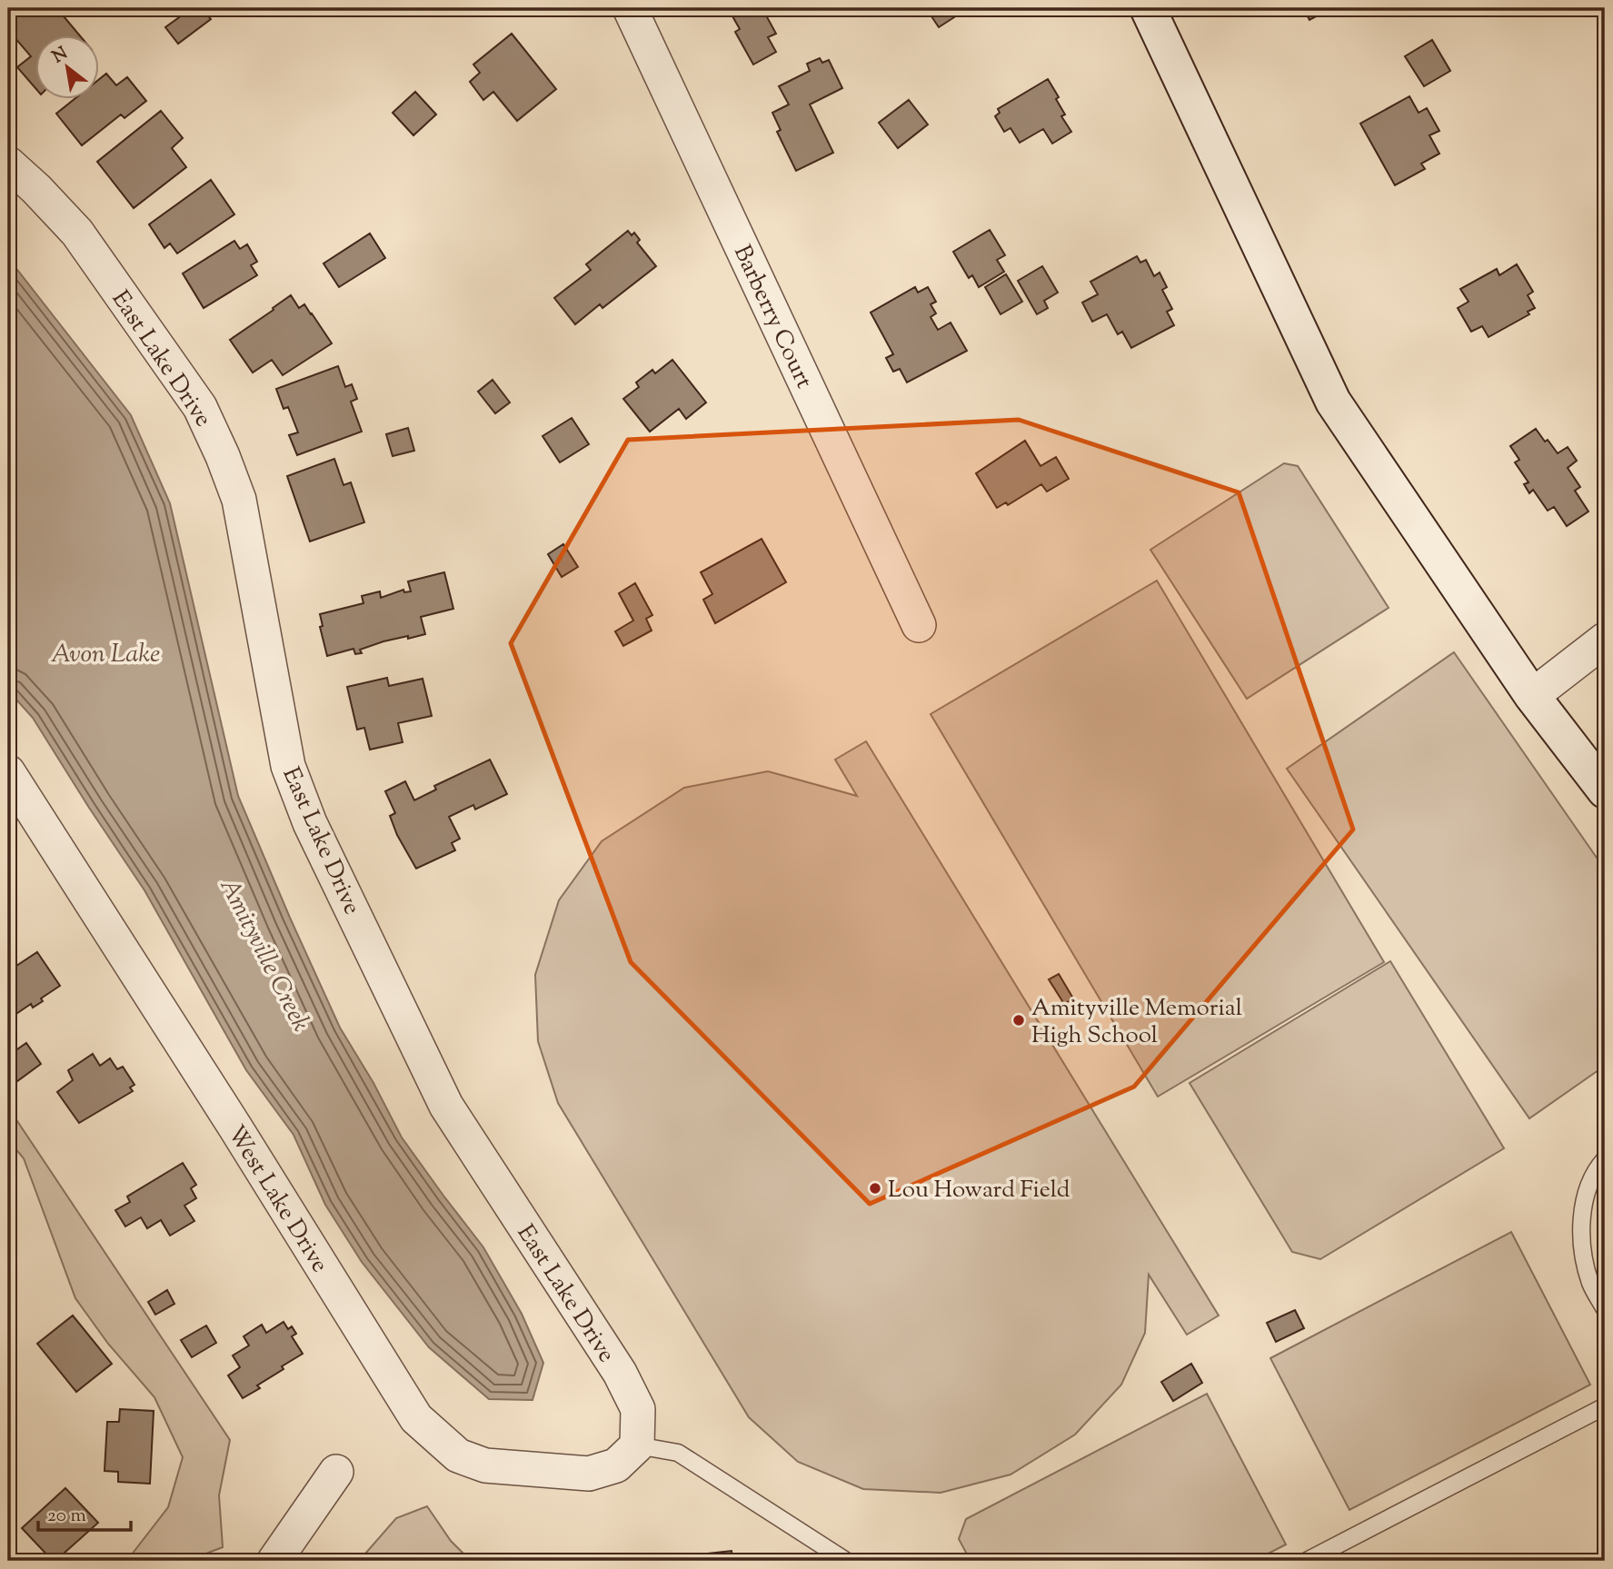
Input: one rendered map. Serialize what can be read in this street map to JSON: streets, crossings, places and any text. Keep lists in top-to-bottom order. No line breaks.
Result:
{"streets":{"street":["Barberry Court","East Lake Drive","West Lake Drive"]},"crossings":[["East Lake Drive","West Lake Drive"]],"water":["Avon Lake","Amityville Creek"],"places":["Amityville Memorial High School","Lou Howard Field"],"scale_bar":"20 m","north":"top left"}
